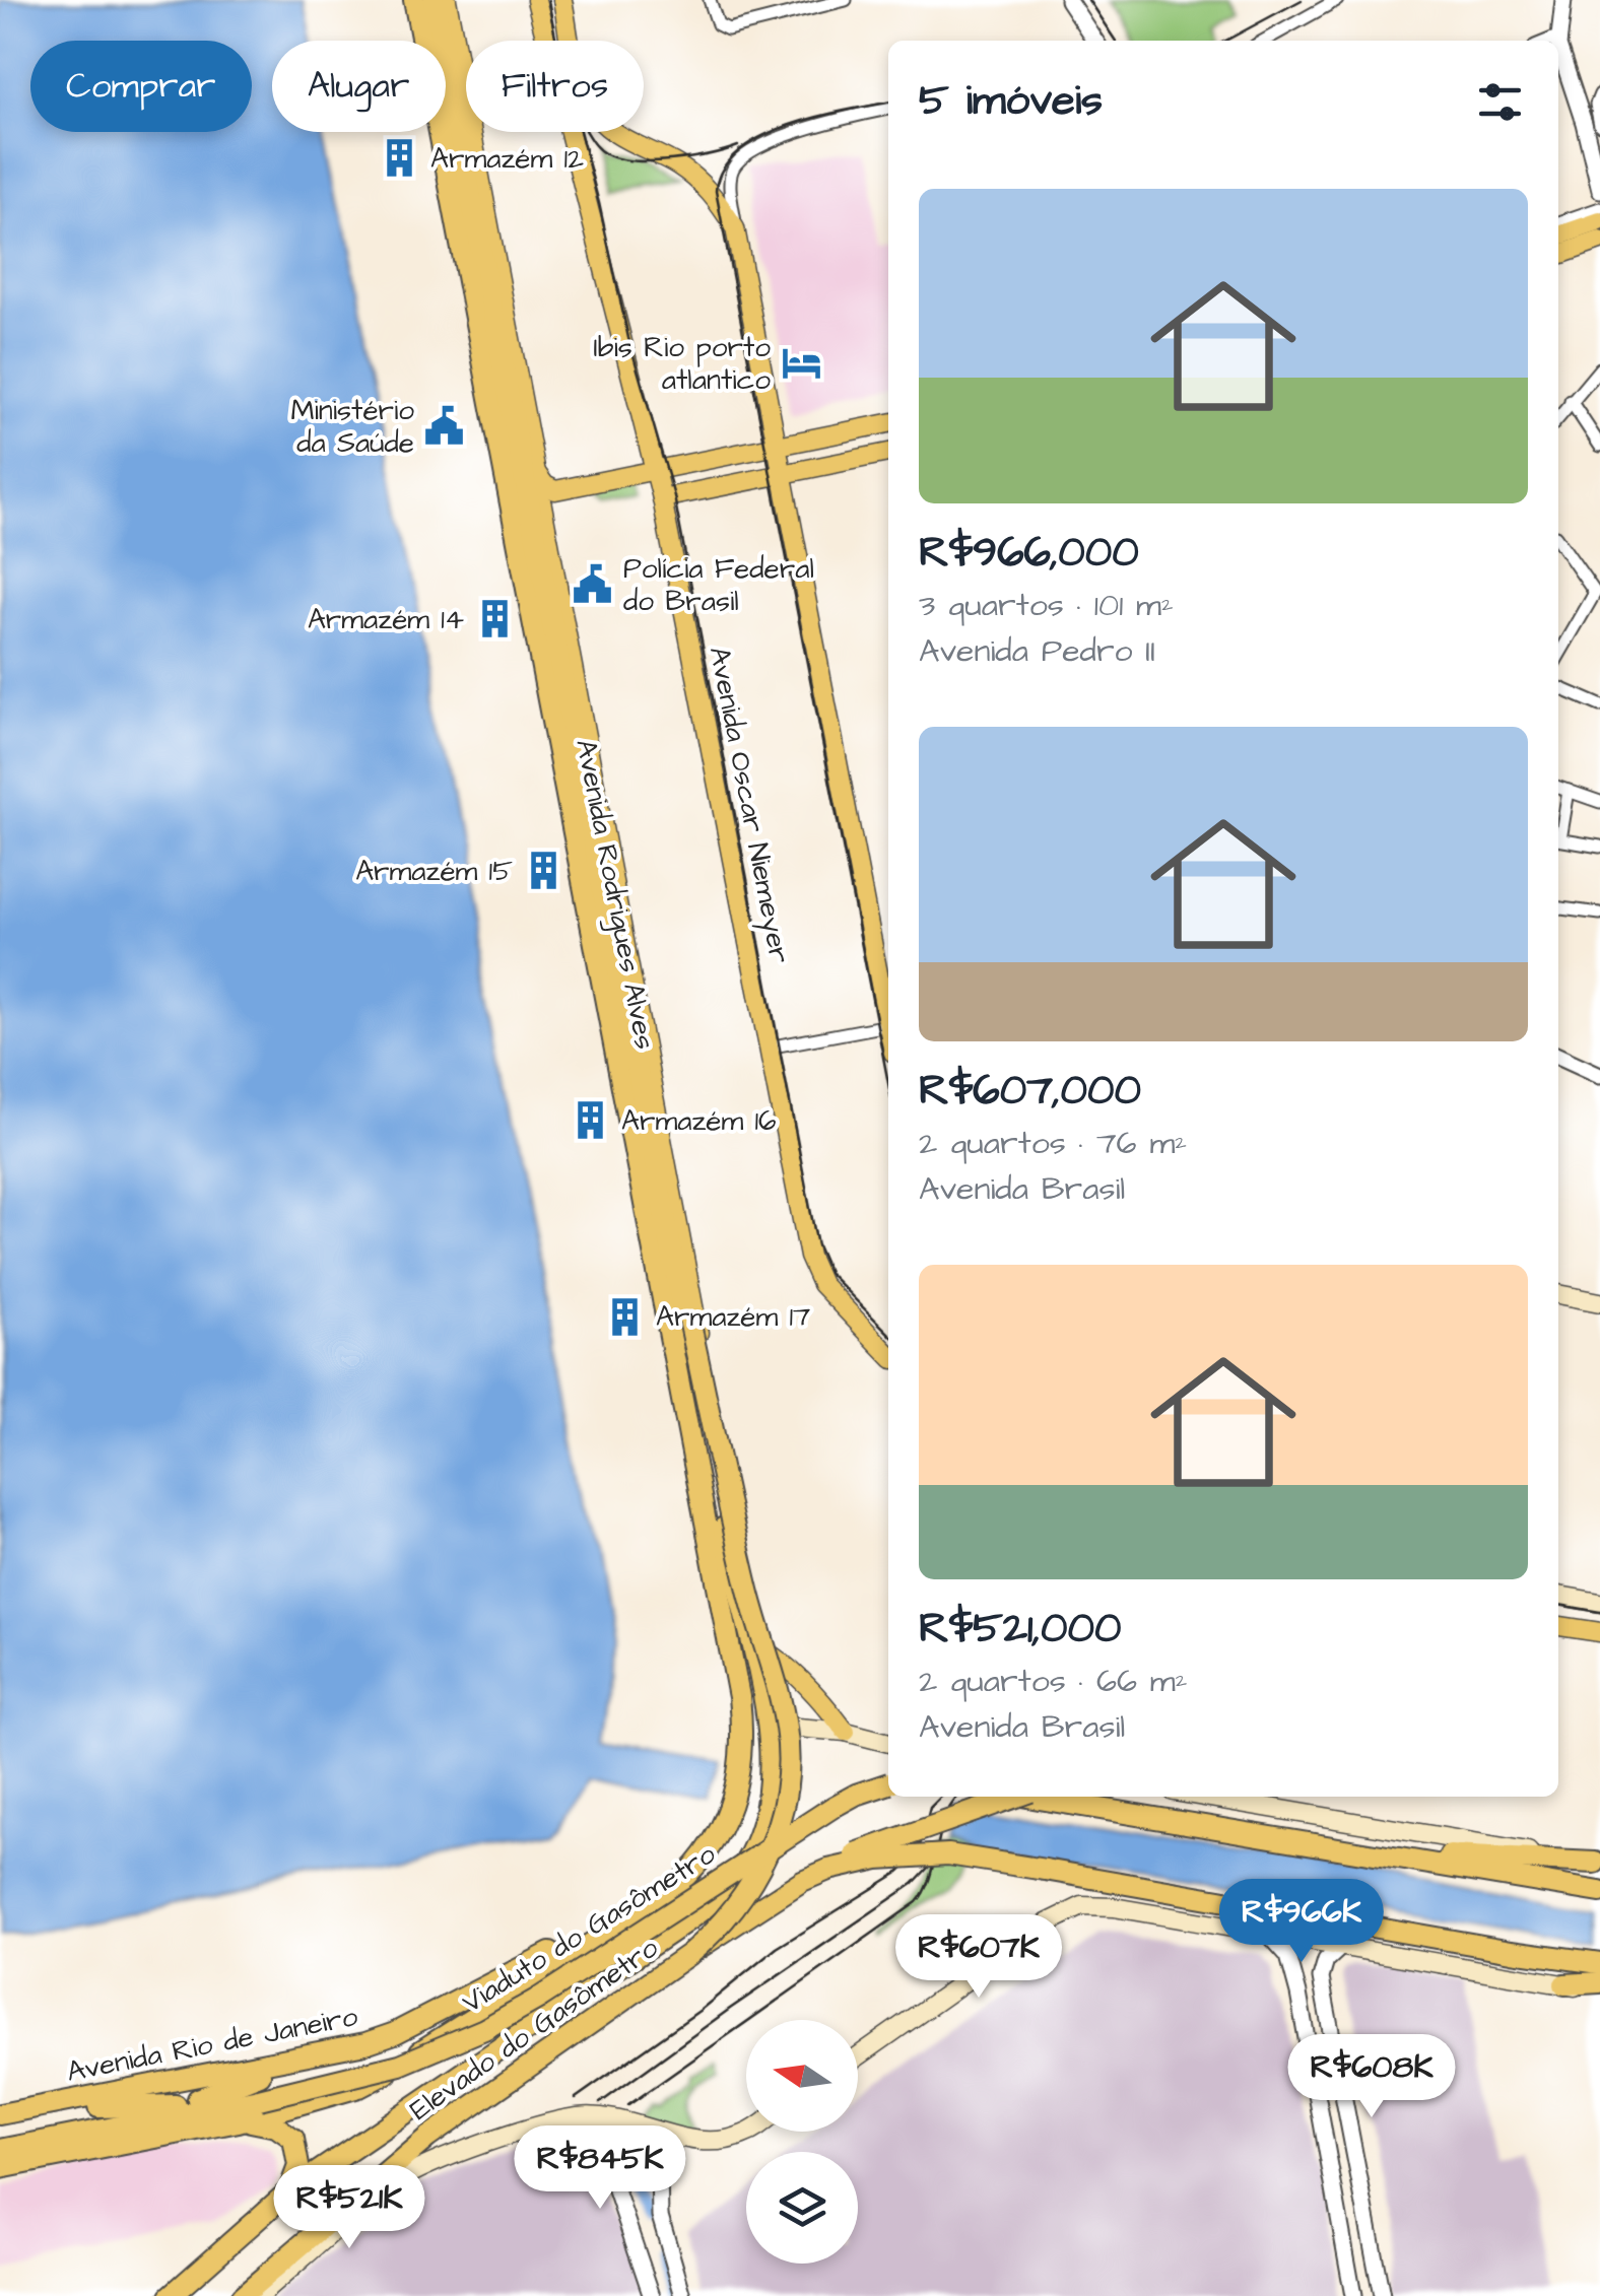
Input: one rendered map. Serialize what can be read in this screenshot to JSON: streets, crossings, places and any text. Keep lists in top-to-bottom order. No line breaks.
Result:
{"streets":{"highway":["Avenida Rodrigues Alves","Viaduto do Gasômetro","Elevado do Gasômetro","Avenida Rio de Janeiro"],"main road":["Avenida Oscar Niemeyer"]},"crossings":[["Avenida Rodrigues Alves","Avenida Rio de Janeiro"]],"places":{"building":["Armazém 12","Armazém 14","Armazém 15","Armazém 16","Armazém 17"],"hotel":["Ibis Rio porto atlantico"],"public building":["Ministério da Saúde","Polícia Federal do Brasil"]},"north":"left","page":{"chip":["Comprar","Alugar","Filtros"],"heading":"5 imóveis","list":[{"name":"R$966,000","note":"3 quartos · 101 m² · Avenida Pedro II"},{"name":"R$607,000","note":"2 quartos · 76 m² · Avenida Brasil"},{"name":"R$521,000","note":"2 quartos · 66 m² · Avenida Brasil"}],"price":["R$966K","R$607K","R$608K","R$845K","R$521K"]}}
